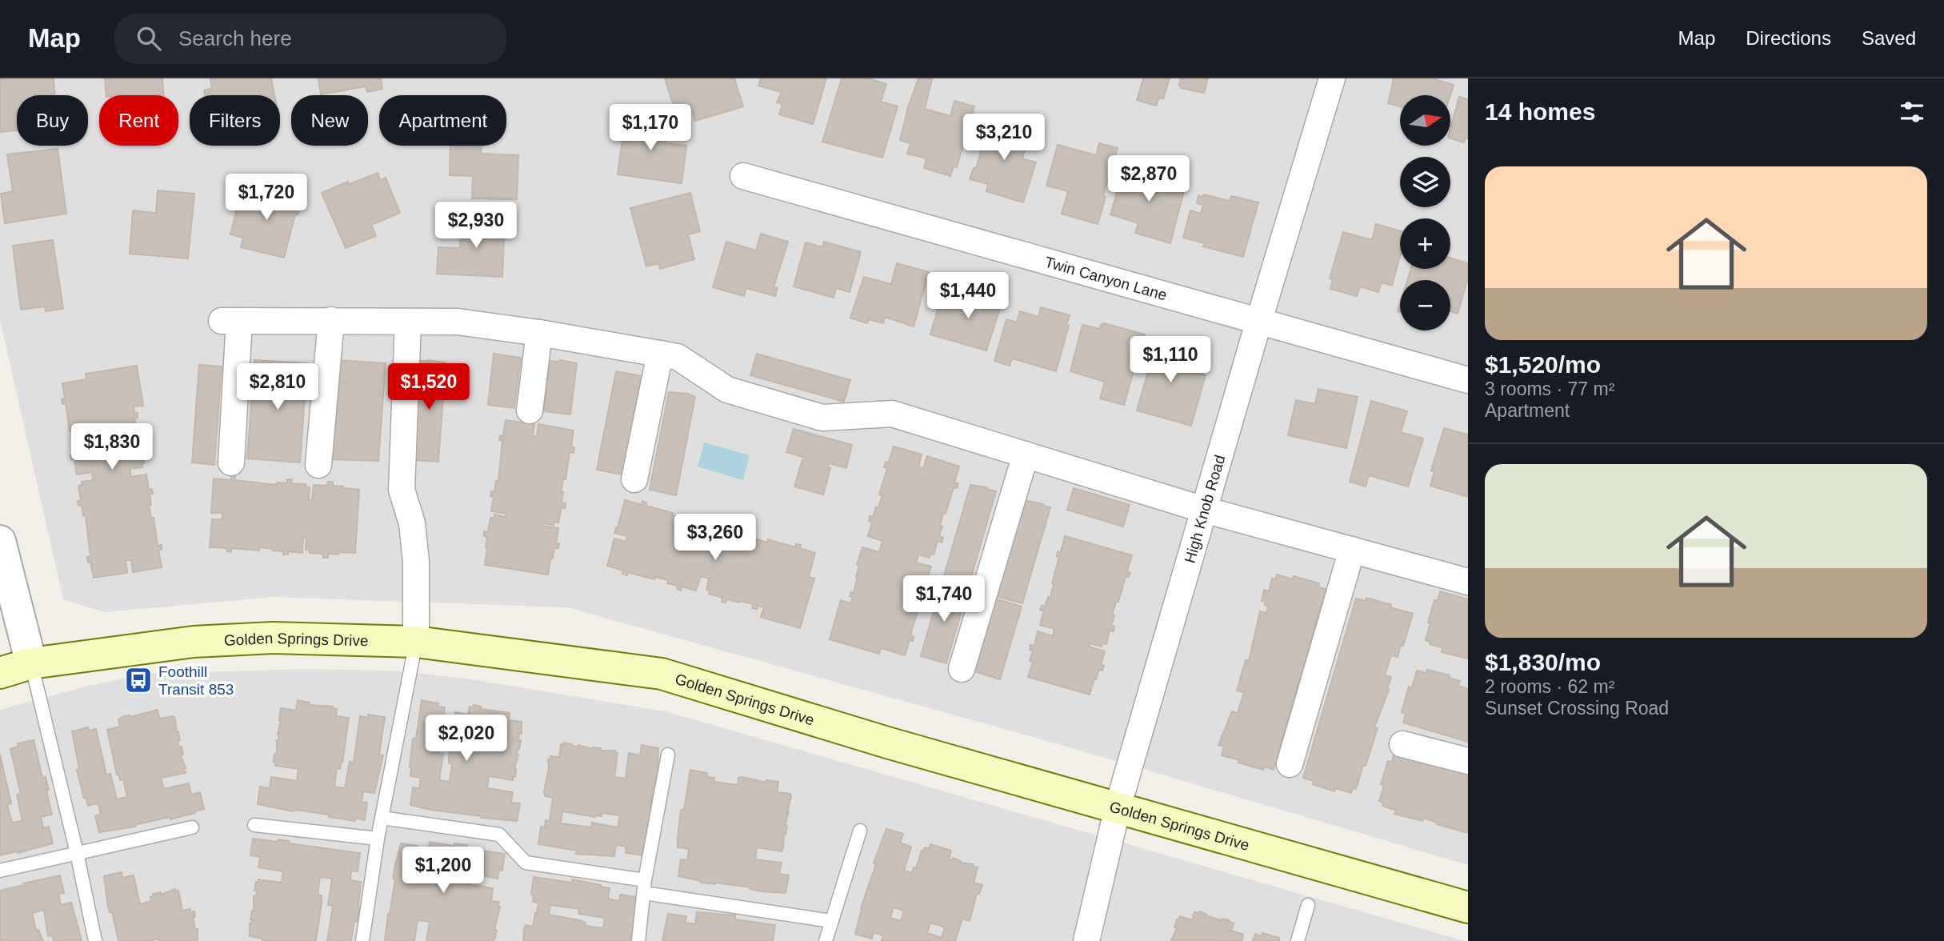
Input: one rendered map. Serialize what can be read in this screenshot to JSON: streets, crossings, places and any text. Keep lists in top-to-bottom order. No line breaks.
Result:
{"streets":{"main road":["Golden Springs Drive"],"street":["Twin Canyon Lane","High Knob Road"]},"crossings":[["Twin Canyon Lane","High Knob Road"],["High Knob Road","Golden Springs Drive"]],"places":{"bus stop":["Foothill Transit 853"]},"north":"right","page":{"header":"Map","search":"Search here","nav":["Map","Directions","Saved"],"heading":"14 homes","map_buttons":["+","−"],"chip":["Buy","Rent","Filters","New","Apartment"],"price":["$1,170","$3,210","$2,870","$1,720","$2,930","$1,440","$1,110","$2,810","$1,520","$1,830","$3,260","$1,740","$2,020","$1,200"],"list":[{"name":"$1,520/mo","note":"3 rooms · 77 m² · Apartment"},{"name":"$1,830/mo","note":"2 rooms · 62 m² · Sunset Crossing Road"}]}}
